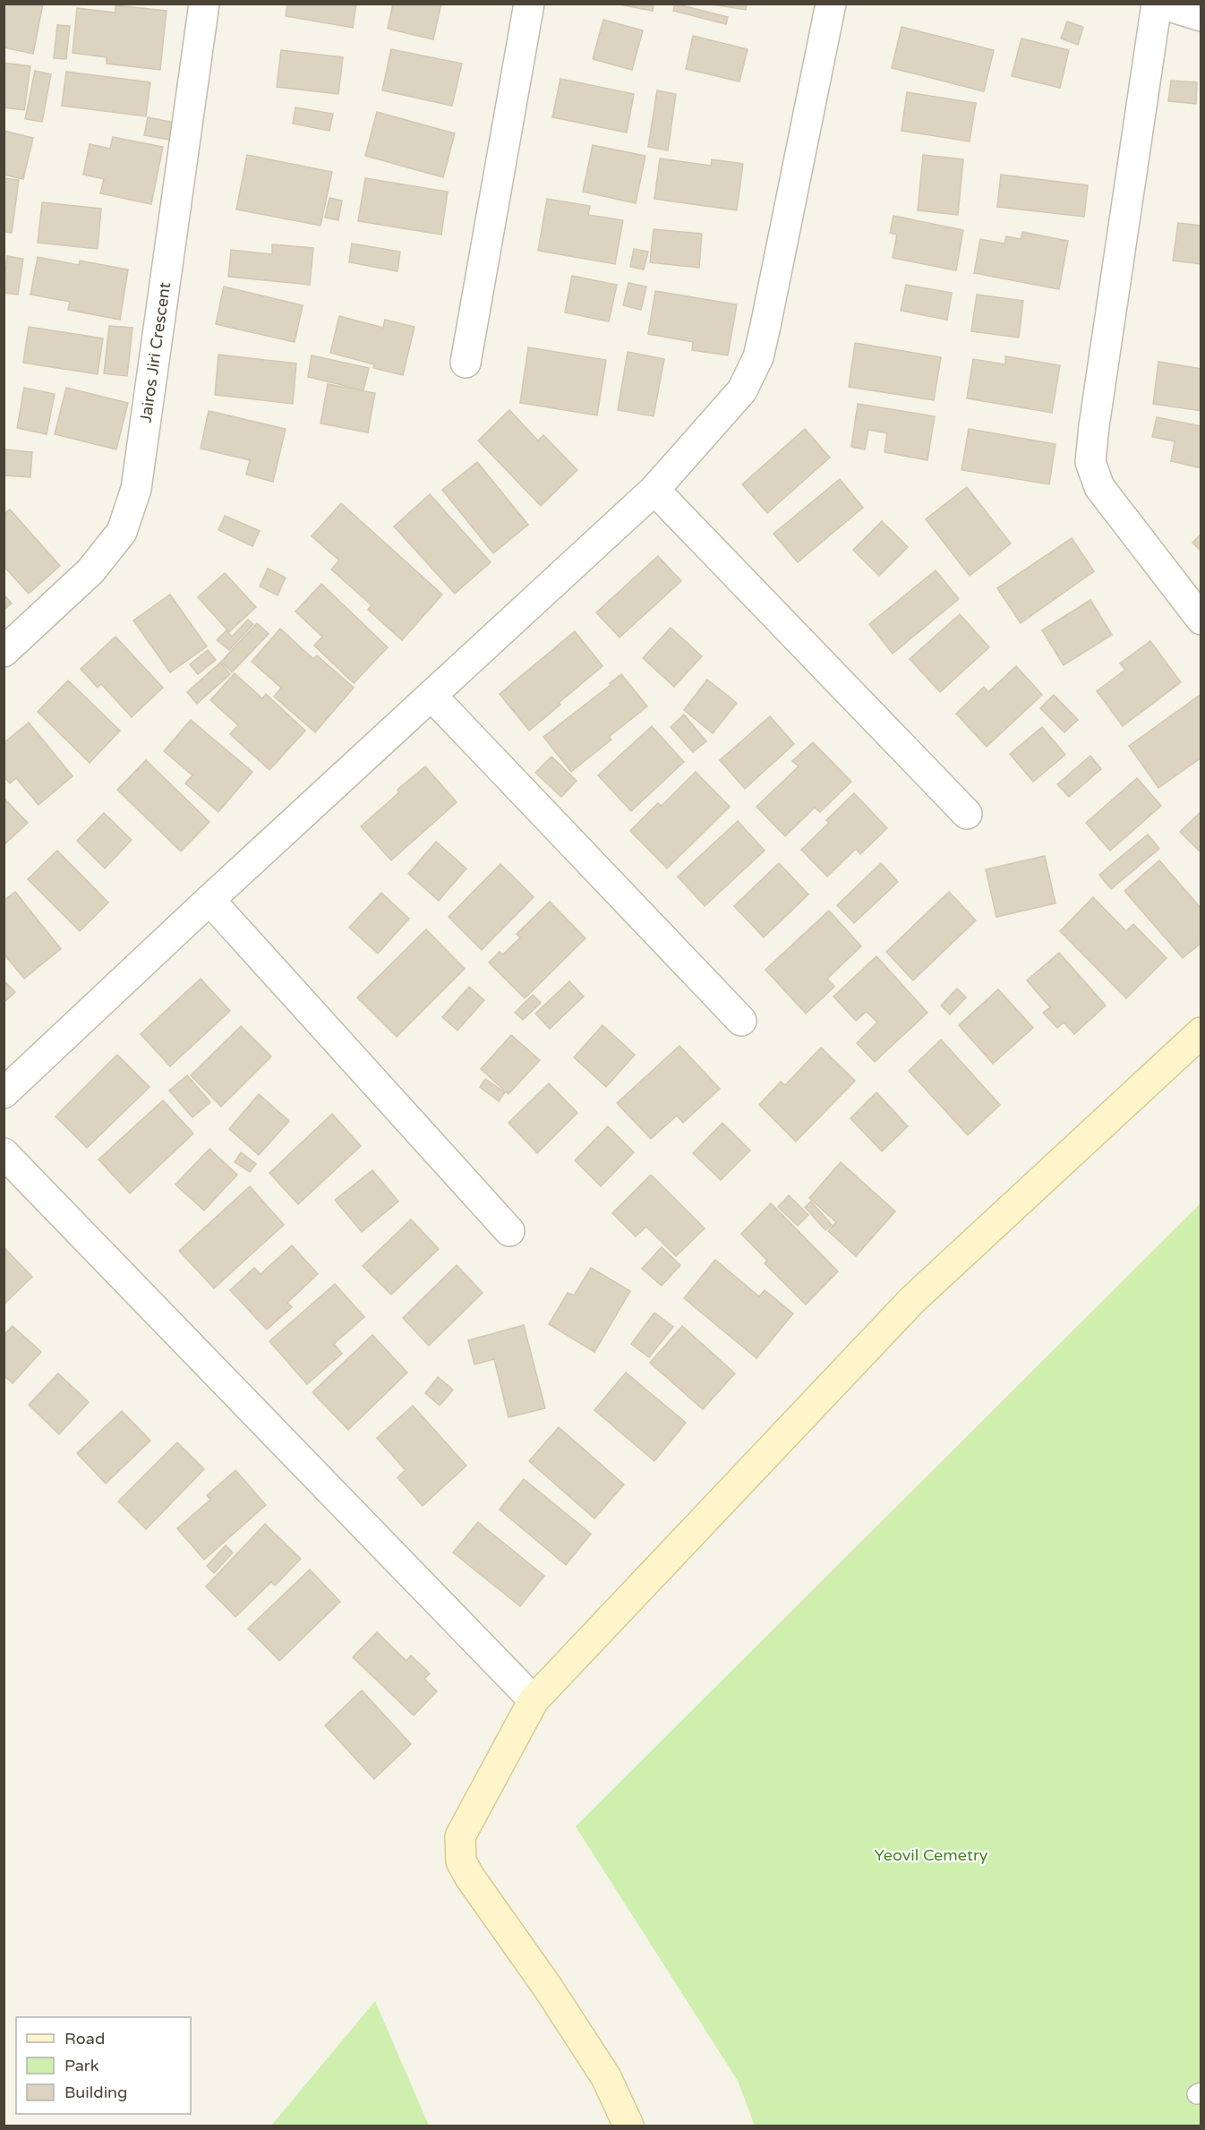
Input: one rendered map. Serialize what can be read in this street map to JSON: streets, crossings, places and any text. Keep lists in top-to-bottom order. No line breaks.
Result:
{"streets":{"street":["Jairos Jiri Crescent"]},"parks":["Yeovil Cemetry"],"legend":["Road","Park","Building"]}
